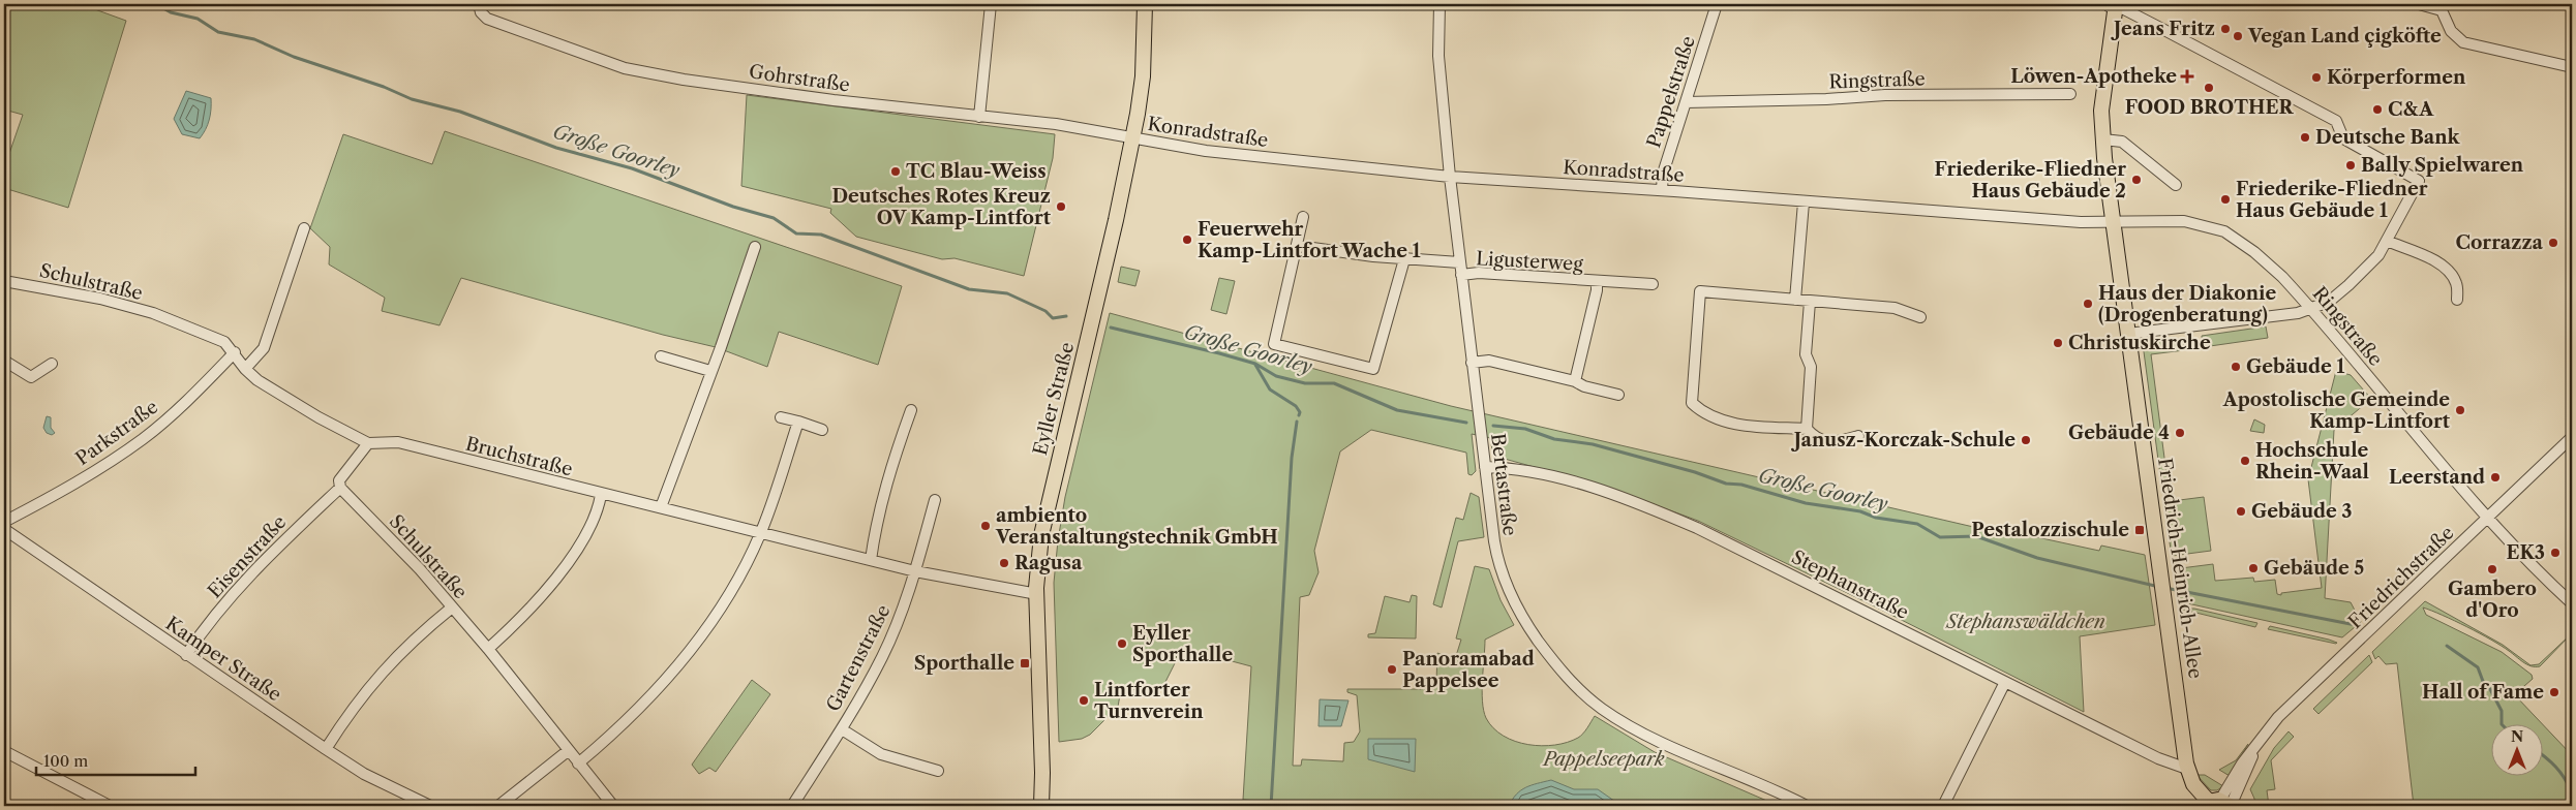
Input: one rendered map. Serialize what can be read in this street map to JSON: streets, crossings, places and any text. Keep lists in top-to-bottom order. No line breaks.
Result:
{"streets":{"main road":["Eyller Straße","Friedrich-Heinrich-Allee"],"street":["Gohrstraße","Ringstraße","Pappelstraße","Konradstraße","Ligusterweg","Schulstraße","Parkstraße","Bruchstraße","Bertastraße","Eisenstraße","Friedrichstraße","Stephanstraße","Gartenstraße","Kamper Straße"]},"crossings":[["Gohrstraße","Konradstraße"],["Gohrstraße","Eyller Straße"],["Ringstraße","Pappelstraße"],["Ringstraße","Konradstraße"],["Ringstraße","Friedrich-Heinrich-Allee"],["Ringstraße","Friedrichstraße"],["Pappelstraße","Konradstraße"],["Konradstraße","Eyller Straße"],["Konradstraße","Bertastraße"],["Konradstraße","Friedrich-Heinrich-Allee"],["Ligusterweg","Bertastraße"],["Schulstraße","Parkstraße"],["Schulstraße","Bruchstraße"],["Schulstraße","Eisenstraße"],["Eyller Straße","Bruchstraße"],["Bruchstraße","Gartenstraße"],["Bertastraße","Stephanstraße"],["Eisenstraße","Kamper Straße"],["Friedrich-Heinrich-Allee","Friedrichstraße"],["Friedrich-Heinrich-Allee","Stephanstraße"]],"water":["Große Goorley"],"parks":["Stephanswäldchen","Pappelseepark"],"places":{"other":["Jeans Fritz","Vegan Land çigköfte","Körperformen","FOOD BROTHER","C&A","Deutsche Bank","Bally Spielwaren","TC Blau-Weiss","Friederike-Fliedner Haus Gebäude 2","Friederike-Fliedner Haus Gebäude 1","Deutsches Rotes Kreuz OV Kamp-Lintfort","Feuerwehr Kamp-Lintfort Wache 1","Corrazza","Haus der Diakonie (Drogenberatung)","Christuskirche","Gebäude 1","Apostolische Gemeinde Kamp-Lintfort","Gebäude 4","Janusz-Korczak-Schule","Hochschule Rhein-Waal","Leerstand","Gebäude 3","ambiento Veranstaltungstechnik GmbH","EK3","Ragusa","Gebäude 5","Gambero d'Oro","Eyller Sporthalle","Panoramabad Pappelsee","Hall of Fame","Lintforter Turnverein"],"health":["Löwen-Apotheke"],"transit":["Pestalozzischule","Sporthalle"]},"scale_bar":"100 m","north":"top"}
